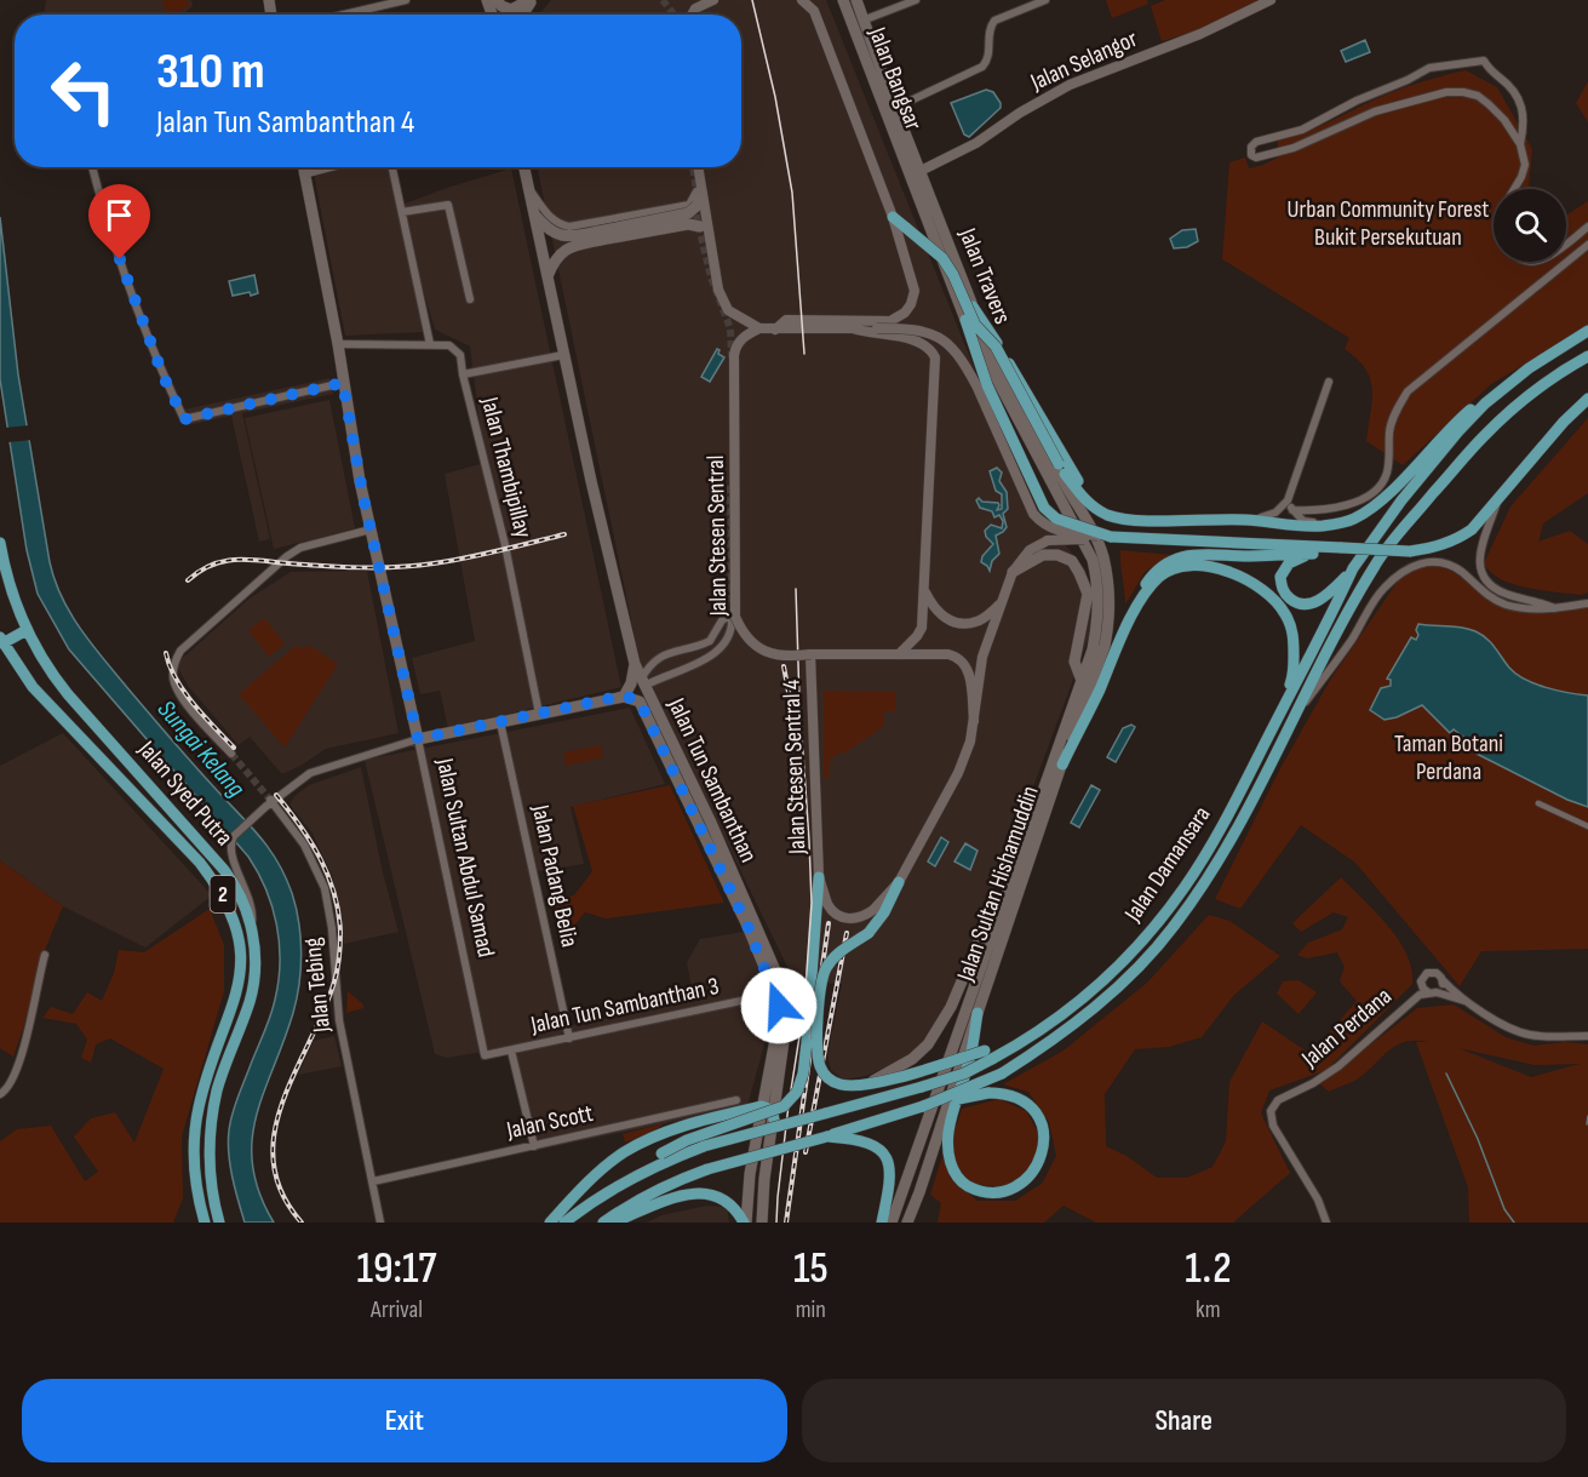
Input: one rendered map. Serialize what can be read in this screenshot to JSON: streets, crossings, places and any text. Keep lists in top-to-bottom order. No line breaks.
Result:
{"streets":{"main road":["Jalan Bangsar","Jalan Travers","Jalan Tun Sambanthan","Jalan Syed Putra","Jalan Sultan Abdul Samad","Jalan Damansara","Jalan Sultan Hishamuddin","2"],"street":["Jalan Selangor","Jalan Thambipillay","Jalan Stesen Sentral","Jalan Stesen Sentral 4","Jalan Padang Belia","Jalan Tebing","Jalan Tun Sambanthan 3","Jalan Perdana","Jalan Scott"]},"crossings":[["Jalan Selangor","Jalan Travers"],["Jalan Bangsar","Jalan Travers"],["Jalan Travers","Jalan Sultan Hishamuddin"],["Jalan Thambipillay","Jalan Sultan Abdul Samad"],["Jalan Stesen Sentral","Jalan Stesen Sentral 4"],["Jalan Tun Sambanthan","Jalan Tun Sambanthan 3"],["Jalan Sultan Abdul Samad","Jalan Tun Sambanthan 3"],["Jalan Padang Belia","Jalan Tun Sambanthan 3"],["Jalan Tebing","Jalan Scott"]],"water":["Sungai Kelang"],"parks":["Urban Community Forest Bukit Persekutuan","Taman Botani Perdana"],"page":{"turn":["310 m","Jalan Tun Sambanthan 4"],"eta":["19:17","Arrival","15","min","1.2","km"],"buttons":["Exit","Share"]}}
